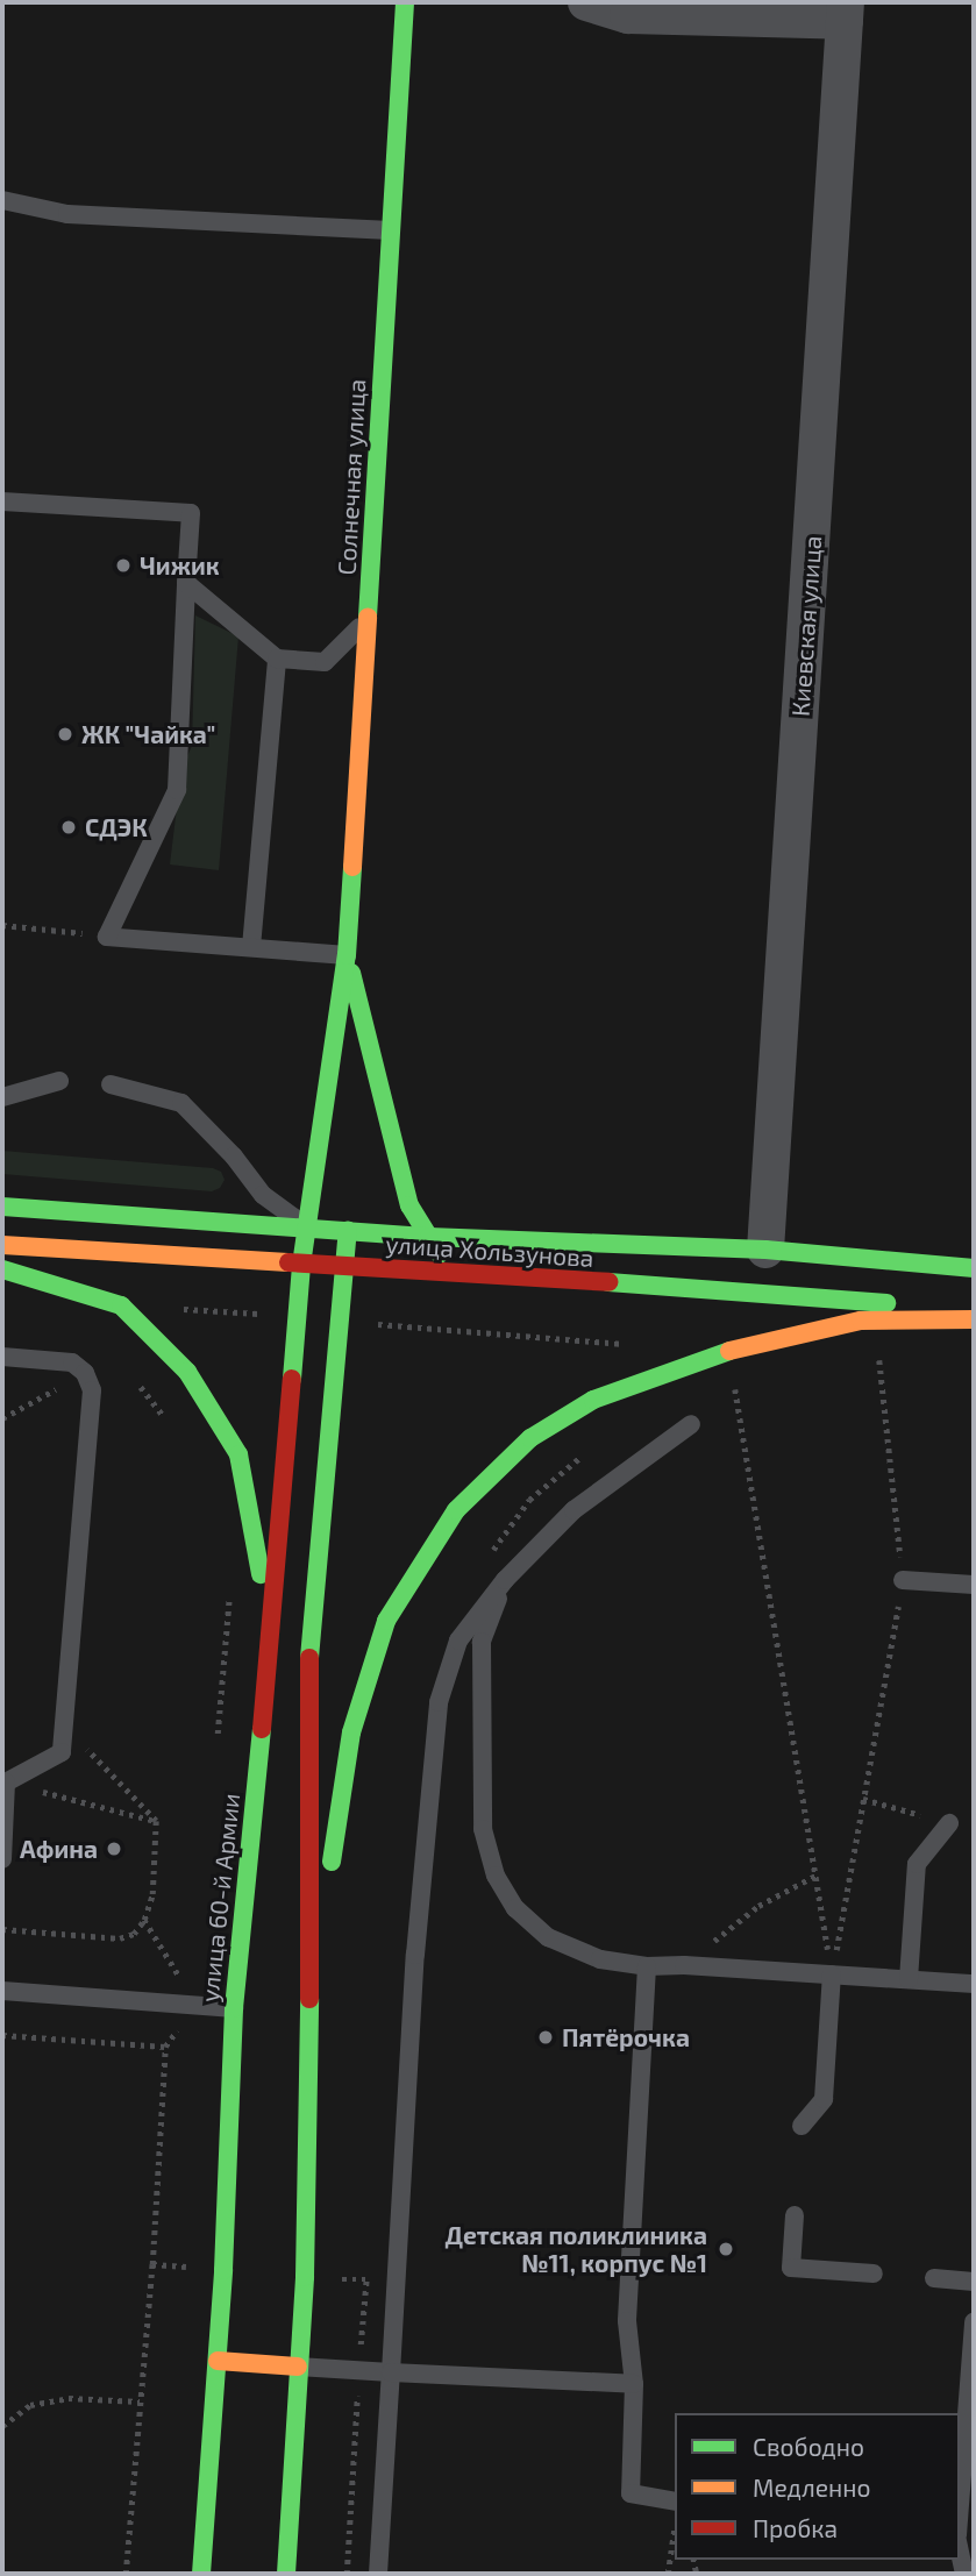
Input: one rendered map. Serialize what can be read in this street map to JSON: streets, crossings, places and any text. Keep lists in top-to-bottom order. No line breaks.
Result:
{"streets":{"main road":["Солнечная улица","улица Хользунова","улица 60-й Армии"],"street":["Киевская улица"]},"crossings":[["Солнечная улица","улица Хользунова"],["Солнечная улица","улица 60-й Армии"],["Киевская улица","улица Хользунова"],["улица Хользунова","улица 60-й Армии"]],"places":["Чижик","ЖК \"Чайка\"","СДЭК","Афина","Пятёрочка","Детская поликлиника №11, корпус №1"],"legend":["Свободно","Медленно","Пробка"]}
